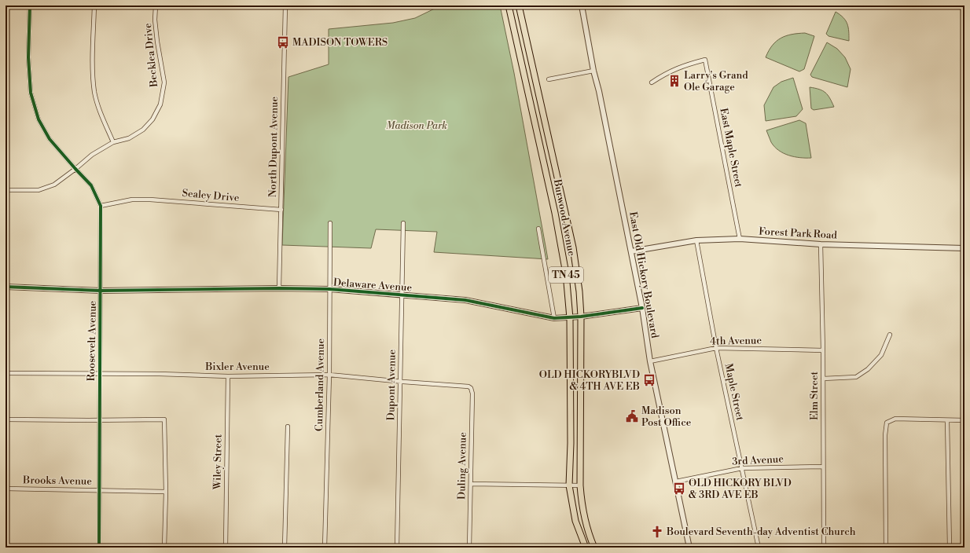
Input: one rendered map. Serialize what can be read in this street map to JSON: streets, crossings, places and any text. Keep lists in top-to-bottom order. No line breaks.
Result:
{"streets":{"main road":["Burwood Avenue","TN 45"],"street":["Becklea Drive","North Dupont Avenue","East Maple Street","Sealey Drive","Forest Park Road","East Old Hickory Boulevard","Delaware Avenue","Roosevelt Avenue","4th Avenue","Bixler Avenue","Cumberland Avenue","Dupont Avenue","Maple Street","Elm Street","3rd Avenue","Wiley Street","Duling Avenue","Brooks Avenue"]},"crossings":[["Becklea Drive","Roosevelt Avenue"],["North Dupont Avenue","Sealey Drive"],["North Dupont Avenue","Delaware Avenue"],["East Maple Street","Forest Park Road"],["Sealey Drive","Roosevelt Avenue"],["Burwood Avenue","Delaware Avenue"],["Forest Park Road","East Old Hickory Boulevard"],["Forest Park Road","Maple Street"],["Forest Park Road","Elm Street"],["East Old Hickory Boulevard","Delaware Avenue"],["East Old Hickory Boulevard","4th Avenue"],["East Old Hickory Boulevard","3rd Avenue"],["Delaware Avenue","Roosevelt Avenue"],["Delaware Avenue","Cumberland Avenue"],["Delaware Avenue","Dupont Avenue"],["Roosevelt Avenue","Bixler Avenue"],["Roosevelt Avenue","Brooks Avenue"],["4th Avenue","Maple Street"],["4th Avenue","Elm Street"],["Bixler Avenue","Cumberland Avenue"],["Bixler Avenue","Dupont Avenue"],["Bixler Avenue","Wiley Street"],["Bixler Avenue","Duling Avenue"],["Maple Street","3rd Avenue"],["Elm Street","3rd Avenue"]],"parks":["Madison Park"],"places":{"bus stop":["MADISON TOWERS","OLD HICKORYBLVD & 4TH AVE EB","OLD HICKORY BLVD & 3RD AVE EB"],"building":["Larry's Grand Ole Garage"],"public building":["Madison Post Office"],"church":["Boulevard Seventh-day Adventist Church"]}}
